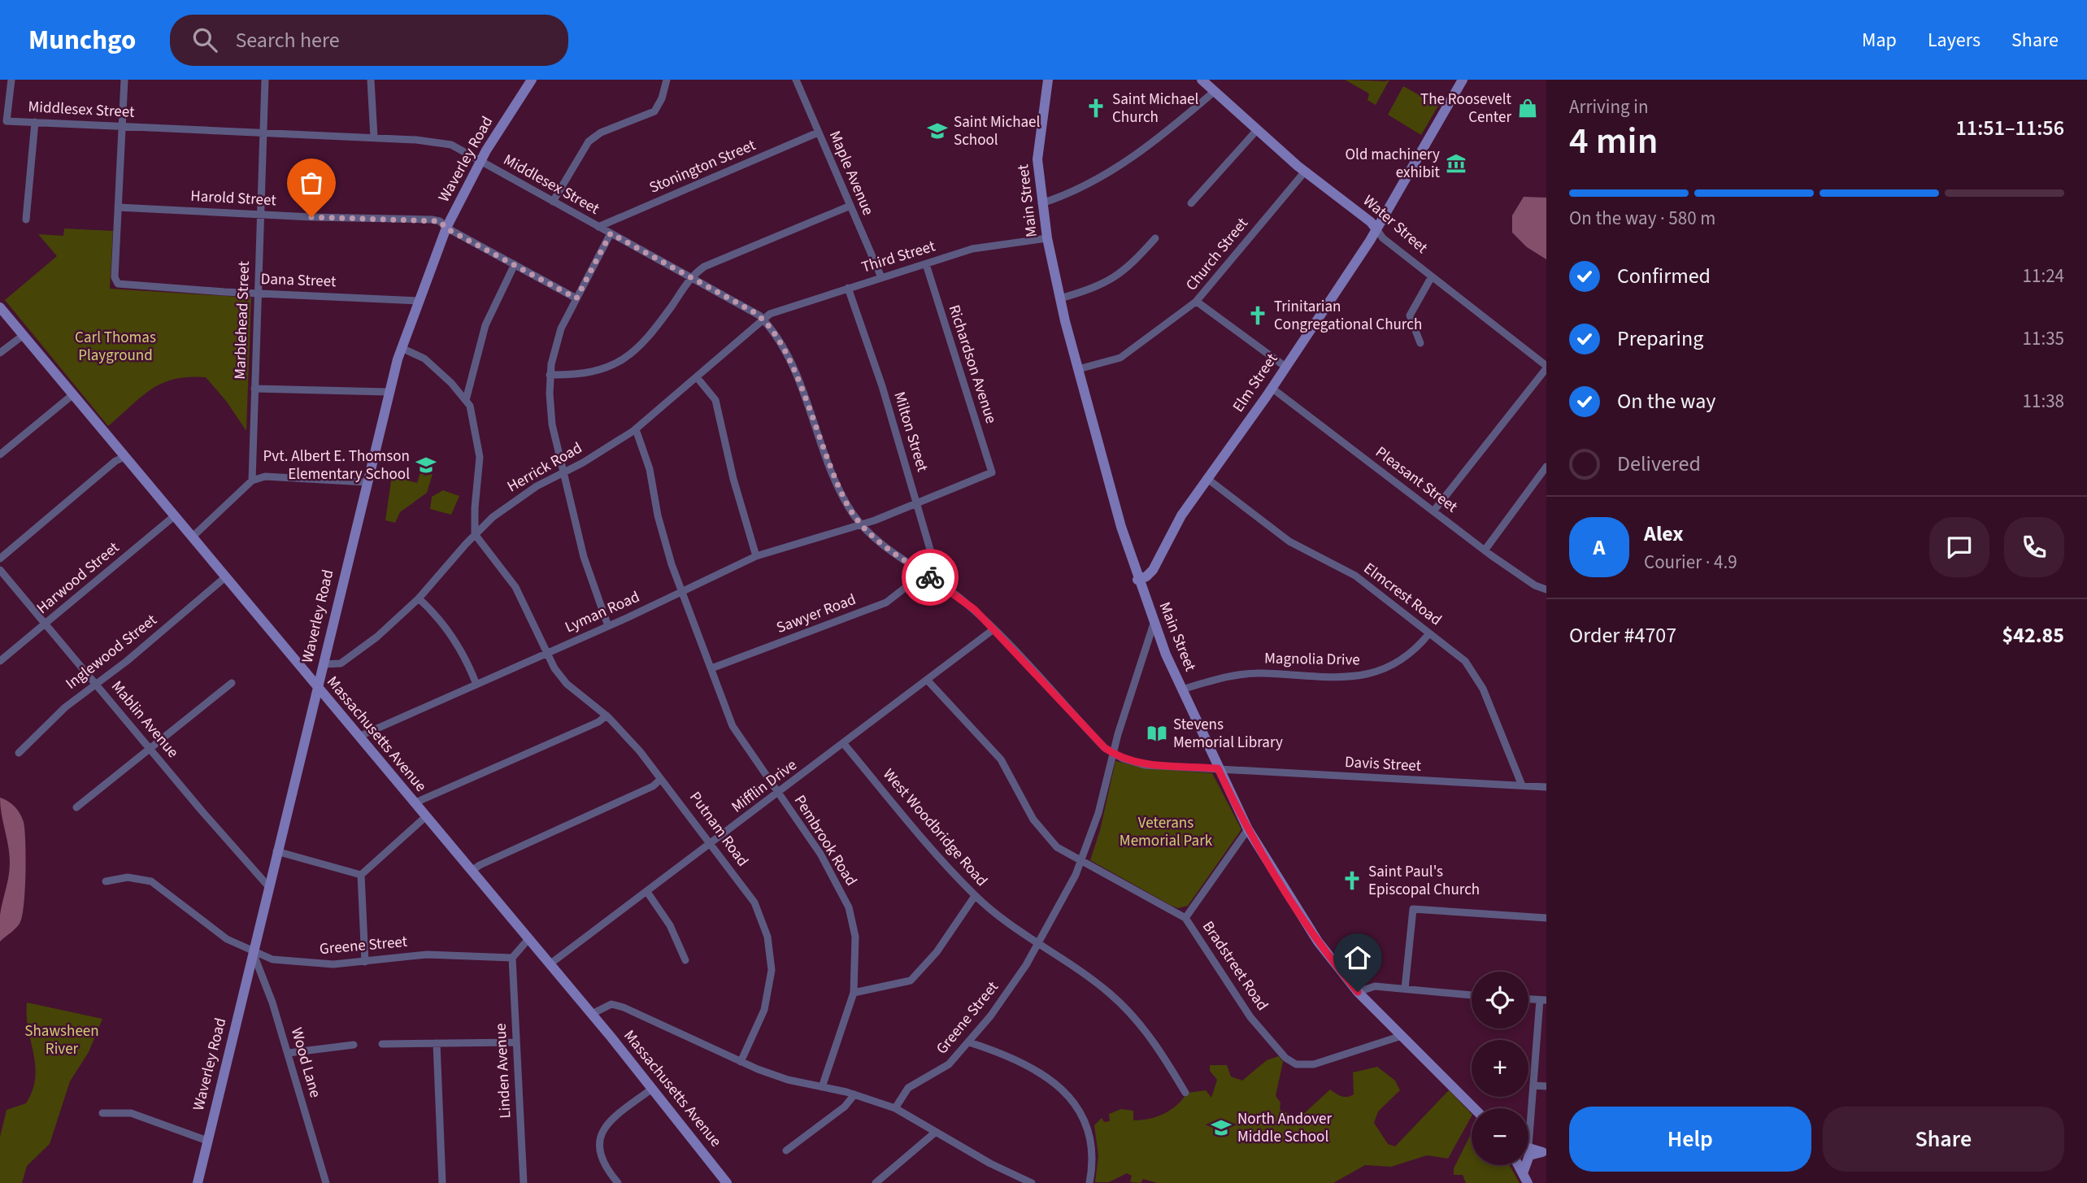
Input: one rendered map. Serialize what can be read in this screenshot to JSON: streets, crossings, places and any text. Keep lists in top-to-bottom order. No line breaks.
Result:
{"streets":{"main road":["Waverley Road","Main Street","Water Street","Elm Street","Massachusetts Avenue"],"street":["Middlesex Street","Stonington Street","Maple Avenue","Harold Street","Church Street","Third Street","Dana Street","Marblehead Street","Richardson Avenue","Milton Street","Herrick Road","Pleasant Street","Harwood Street","Elmcrest Road","Lyman Road","Sawyer Road","Inglewood Street","Magnolia Drive","Mablin Avenue","Davis Street","Mifflin Drive","West Woodbridge Road","Putnam Road","Pembrook Road","Greene Street","Bradstreet Road","Wood Lane","Linden Avenue"]},"crossings":[["Middlesex Street","Waverley Road"],["Middlesex Street","Stonington Street"],["Middlesex Street","Main Street"],["Middlesex Street","Third Street"],["Middlesex Street","Marblehead Street"],["Middlesex Street","Milton Street"],["Middlesex Street","Herrick Road"],["Middlesex Street","Lyman Road"],["Middlesex Street","Sawyer Road"],["Middlesex Street","Davis Street"],["Middlesex Street","Mifflin Drive"],["Middlesex Street","Greene Street"],["Waverley Road","Harold Street"],["Waverley Road","Dana Street"],["Waverley Road","Herrick Road"],["Waverley Road","Mablin Avenue"],["Waverley Road","Massachusetts Avenue"],["Waverley Road","Greene Street"],["Waverley Road","Wood Lane"],["Stonington Street","Maple Avenue"],["Maple Avenue","Third Street"],["Harold Street","Dana Street"],["Harold Street","Marblehead Street"],["Main Street","Church Street"],["Main Street","Third Street"],["Main Street","Elm Street"],["Main Street","Magnolia Drive"],["Main Street","Davis Street"],["Main Street","Greene Street"],["Main Street","Bradstreet Road"],["Water Street","Church Street"],["Water Street","Elm Street"],["Third Street","Richardson Avenue"],["Third Street","Milton Street"],["Third Street","Herrick Road"],["Dana Street","Marblehead Street"],["Richardson Avenue","Lyman Road"],["Elm Street","Pleasant Street"],["Elm Street","Elmcrest Road"],["Milton Street","Lyman Road"],["Herrick Road","Putnam Road"],["Herrick Road","Pembrook Road"],["Harwood Street","Mablin Avenue"],["Harwood Street","Massachusetts Avenue"],["Elmcrest Road","Magnolia Drive"],["Elmcrest Road","Davis Street"],["Lyman Road","Massachusetts Avenue"],["Lyman Road","Putnam Road"],["Lyman Road","Pembrook Road"],["Sawyer Road","Pembrook Road"],["Inglewood Street","Mablin Avenue"],["Inglewood Street","Massachusetts Avenue"],["Massachusetts Avenue","Mifflin Drive"],["Mifflin Drive","West Woodbridge Road"],["Mifflin Drive","Putnam Road"],["Mifflin Drive","Pembrook Road"],["Mifflin Drive","Bradstreet Road"],["West Woodbridge Road","Greene Street"],["Greene Street","Bradstreet Road"],["Greene Street","Wood Lane"],["Greene Street","Linden Avenue"]],"parks":["Carl Thomas Playground","Veterans Memorial Park","Shawsheen River"],"places":{"church":["Saint Michael Church","Trinitarian Congregational Church","Saint Paul's Episcopal Church"],"shop":["The Roosevelt Center"],"school or university":["Saint Michael School","Pvt. Albert E. Thomson Elementary School","North Andover Middle School"],"museum":["Old machinery exhibit"],"library":["Stevens Memorial Library"]},"page":{"header":"Munchgo","search":"Search here","nav":["Map","Layers","Share"],"heading":["4 min","Arriving in","11:51–11:56"],"panel":["Alex","Courier · 4.9","Order #4707","$42.85"],"bar":"On the way · 580 m","list":[["Confirmed","11:24"],["Preparing","11:35"],["On the way","11:38"],"Delivered"],"round":"A","map_buttons":["+","−"],"buttons":["Help","Share"]}}
